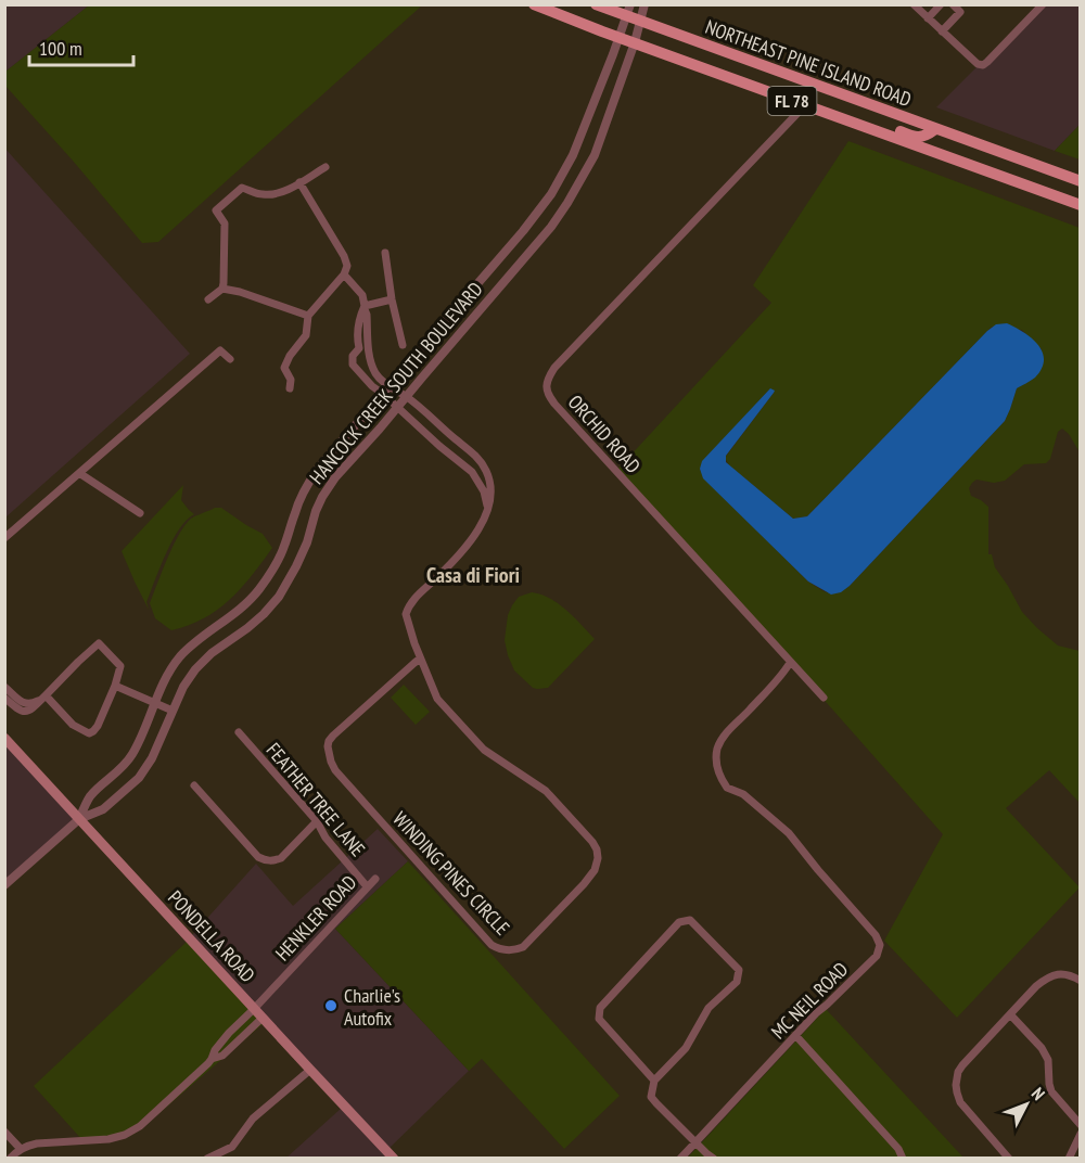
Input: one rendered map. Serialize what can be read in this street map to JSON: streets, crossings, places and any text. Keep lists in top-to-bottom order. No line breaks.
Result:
{"streets":{"main road":["NORTHEAST PINE ISLAND ROAD","FL 78","PONDELLA ROAD"],"street":["HANCOCK CREEK SOUTH BOULEVARD","ORCHID ROAD","FEATHER TREE LANE","WINDING PINES CIRCLE","HENKLER ROAD","MC NEIL ROAD"]},"crossings":[["NORTHEAST PINE ISLAND ROAD","HANCOCK CREEK SOUTH BOULEVARD"],["NORTHEAST PINE ISLAND ROAD","ORCHID ROAD"],["HANCOCK CREEK SOUTH BOULEVARD","WINDING PINES CIRCLE"],["HANCOCK CREEK SOUTH BOULEVARD","PONDELLA ROAD"],["ORCHID ROAD","MC NEIL ROAD"],["FEATHER TREE LANE","HENKLER ROAD"],["HENKLER ROAD","PONDELLA ROAD"]],"districts":["Casa di Fiori"],"places":["Charlie's Autofix"],"scale_bar":"100 m","north":"top right"}
